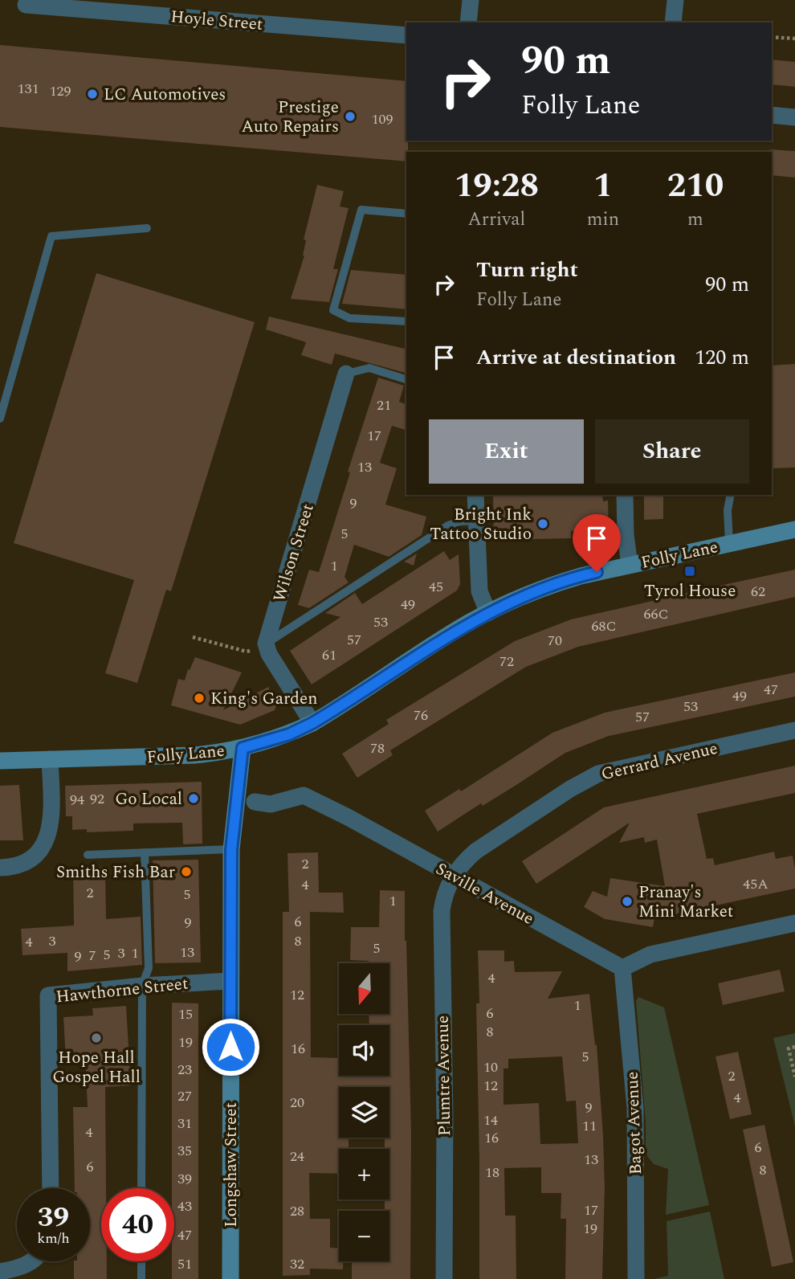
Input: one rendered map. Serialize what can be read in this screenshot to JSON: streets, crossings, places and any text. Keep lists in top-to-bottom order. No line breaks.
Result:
{"streets":{"street":["Hoyle Street","Wilson Street","Folly Lane","Gerrard Avenue","Saville Avenue","Hawthorne Street","Plumtre Avenue","Bagot Avenue","Longshaw Street"]},"crossings":[["Folly Lane","Longshaw Street"],["Gerrard Avenue","Saville Avenue"],["Gerrard Avenue","Plumtre Avenue"],["Saville Avenue","Plumtre Avenue"],["Saville Avenue","Bagot Avenue"],["Hawthorne Street","Longshaw Street"]],"places":{"other":["LC Automotives","Prestige Auto Repairs","Bright Ink Tattoo Studio","King's Garden","Go Local","Smiths Fish Bar","Pranay's Mini Market","Hope Hall Gospel Hall"],"transit":["Tyrol House"]},"house_numbers":["131","129","109","21","17","13","9","5","1","45","62","49","66C","53","68C","57","70","61","72","47","49","53","76","57","78","92","94","2","45A","4","2","5","1","6","9","3","8","4","5","13","3","1","5","7","9","4","12","1","6","15","8","19","16","5","10","23","2","12","27","4","20","9","14","31","11","4","16","6","35","24","13","6","8","18","39","43","17","28","19","47","51","32"],"north":"bottom","page":{"turn":["90 m","Folly Lane"],"eta":["19:28","Arrival","1","min","210","m"],"list":[{"name":"Turn right","note":"Folly Lane","value":"90 m"},{"name":"Arrive at destination","value":"120 m"}],"buttons":["Exit","Share"],"map_buttons":["+","−"],"speed":"39 km/h","limit":"40"}}
